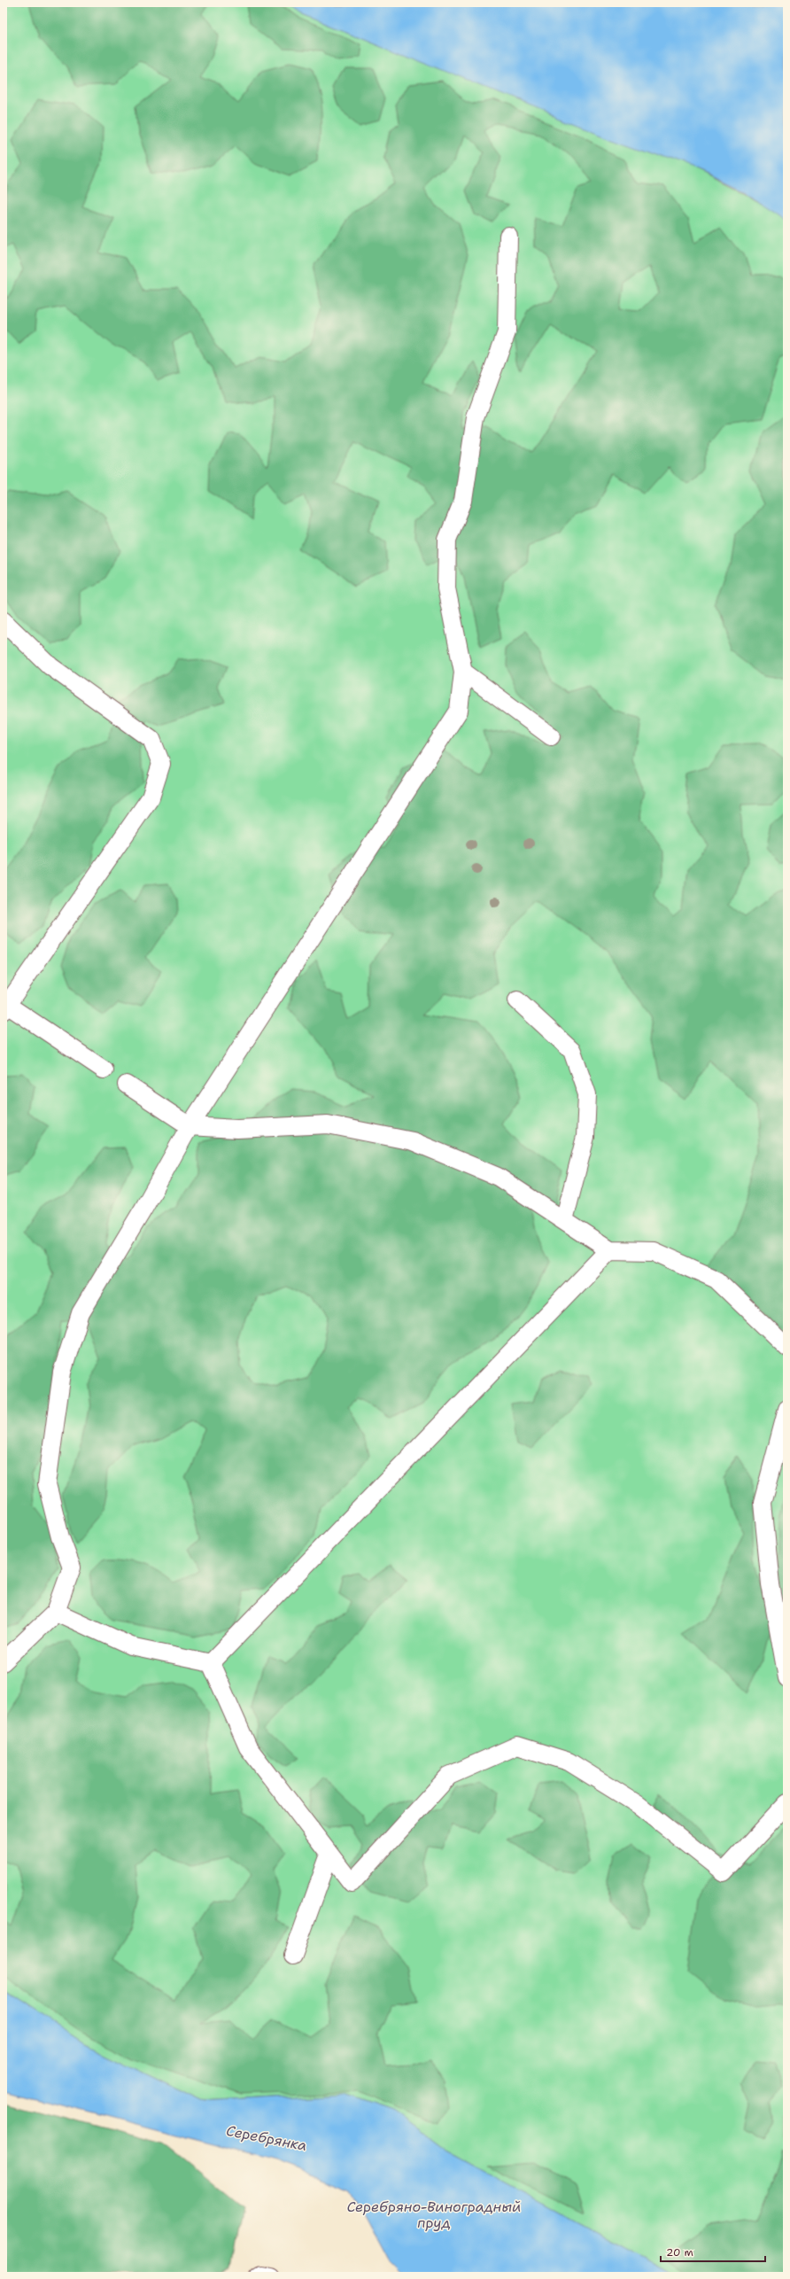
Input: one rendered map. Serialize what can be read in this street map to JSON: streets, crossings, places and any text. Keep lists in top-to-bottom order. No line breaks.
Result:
{"water":["Серебрянка","Серебряно-Виноградный пруд"],"scale_bar":"20 m"}
